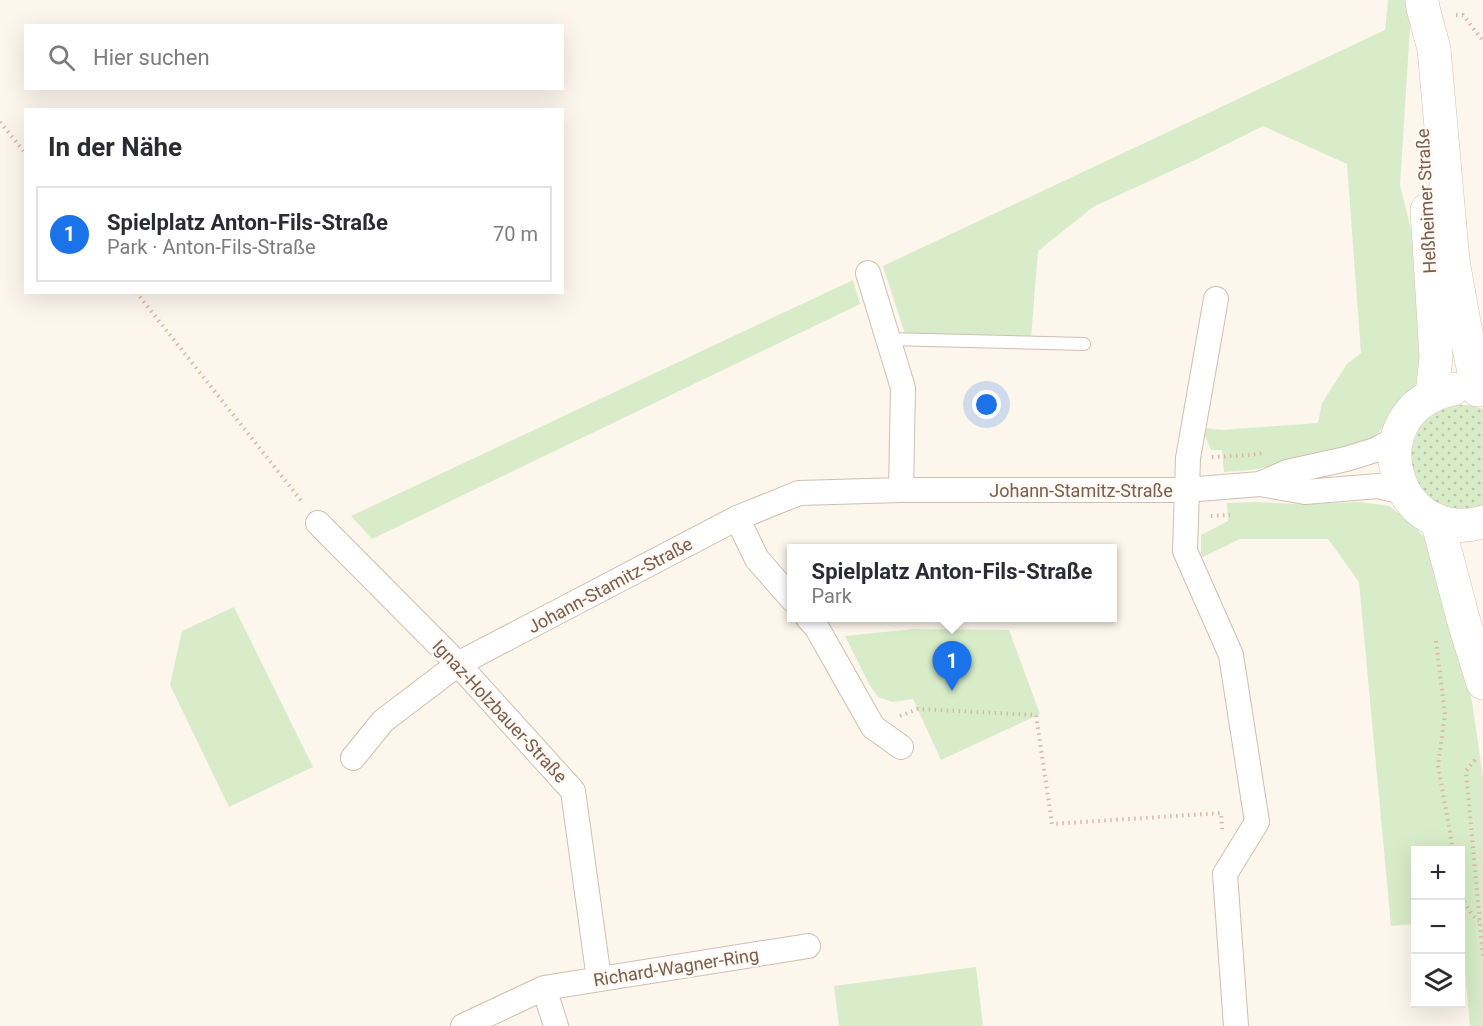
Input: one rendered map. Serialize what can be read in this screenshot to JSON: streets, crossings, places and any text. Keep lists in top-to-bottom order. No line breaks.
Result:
{"streets":{"main road":["Heßheimer Straße"],"street":["Johann-Stamitz-Straße","Ignaz-Holzbauer-Straße","Richard-Wagner-Ring"]},"crossings":[["Heßheimer Straße","Johann-Stamitz-Straße"],["Johann-Stamitz-Straße","Ignaz-Holzbauer-Straße"],["Ignaz-Holzbauer-Straße","Richard-Wagner-Ring"]],"page":{"search":"Hier suchen","heading":"In der Nähe","list":[{"mark":"1","name":"Spielplatz Anton-Fils-Straße","note":"Park · Anton-Fils-Straße","value":"70 m"}],"popup":["Spielplatz Anton-Fils-Straße","Park"],"pins":"1","map_buttons":["+","−"]}}
